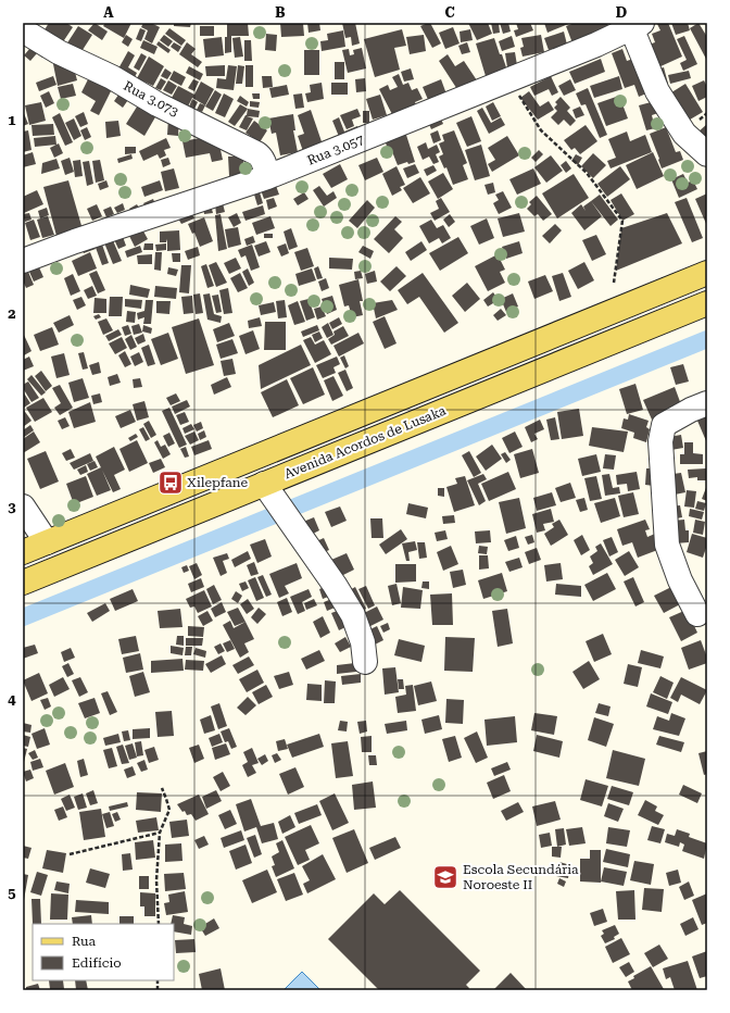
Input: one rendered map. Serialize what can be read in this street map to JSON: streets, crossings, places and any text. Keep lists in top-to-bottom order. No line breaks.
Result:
{"streets":{"main road":["Avenida Acordos de Lusaka"],"street":["Rua 3.073","Rua 3.057"]},"crossings":[["Rua 3.073","Rua 3.057"]],"places":{"bus stop":["Xilepfane"],"school or university":["Escola Secundária Noroeste II"]},"legend":["Rua","Edifício"],"grid":{"columns":["A","B","C","D"],"rows":["1","2","3","4","5"]}}
